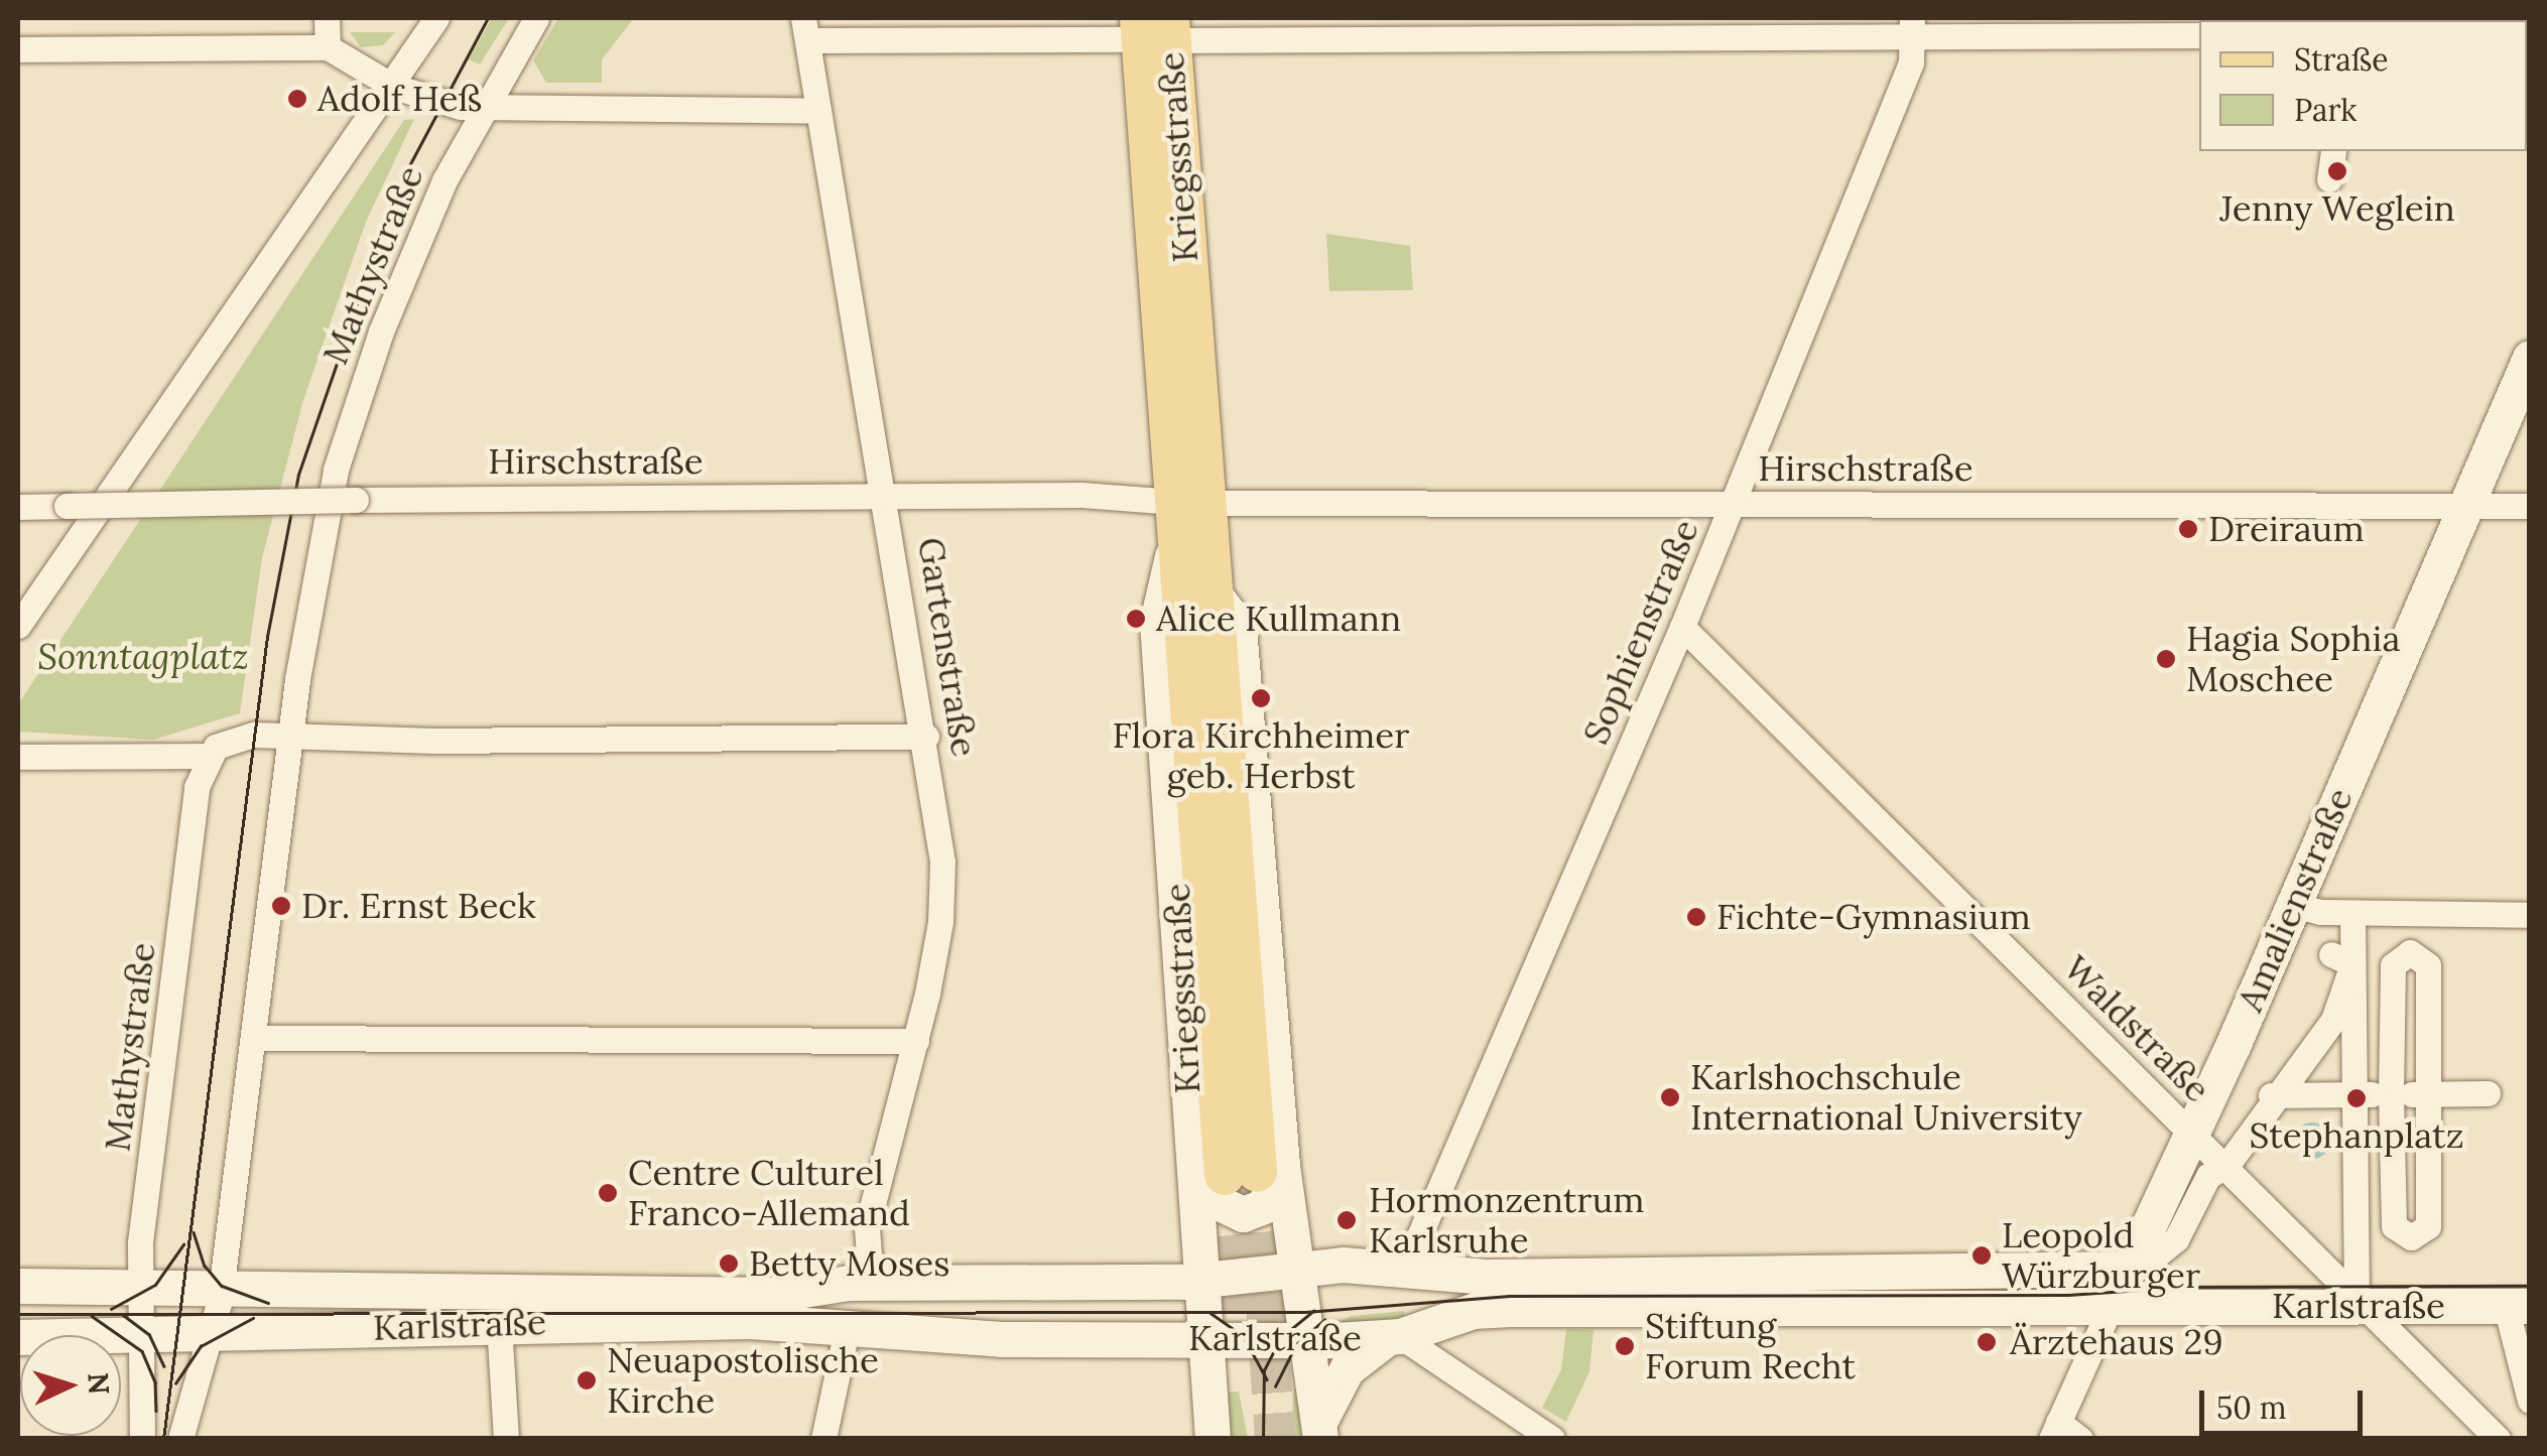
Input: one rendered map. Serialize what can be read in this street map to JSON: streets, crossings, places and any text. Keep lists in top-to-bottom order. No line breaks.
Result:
{"streets":{"main road":["Kriegsstraße","Amalienstraße","Karlstraße"],"street":["Mathystraße","Hirschstraße","Sophienstraße","Gartenstraße","Waldstraße"]},"crossings":[["Kriegsstraße","Hirschstraße"],["Mathystraße","Karlstraße"],["Hirschstraße","Sophienstraße"],["Hirschstraße","Gartenstraße"],["Hirschstraße","Amalienstraße"],["Sophienstraße","Waldstraße"],["Sophienstraße","Karlstraße"],["Gartenstraße","Karlstraße"],["Amalienstraße","Waldstraße"],["Amalienstraße","Karlstraße"],["Waldstraße","Karlstraße"]],"parks":["Sonntagplatz"],"places":["Adolf Heß","Jenny Weglein","Dreiraum","Alice Kullmann","Hagia Sophia Moschee","Flora Kirchheimer geb. Herbst","Dr. Ernst Beck","Fichte-Gymnasium","Karlshochschule International University","Stephanplatz","Centre Culturel Franco-Allemand","Hormonzentrum Karlsruhe","Leopold Würzburger","Betty Moses","Ärztehaus 29","Stiftung Forum Recht","Neuapostolische Kirche"],"legend":["Straße","Park"],"scale_bar":"50 m","north":"right"}
